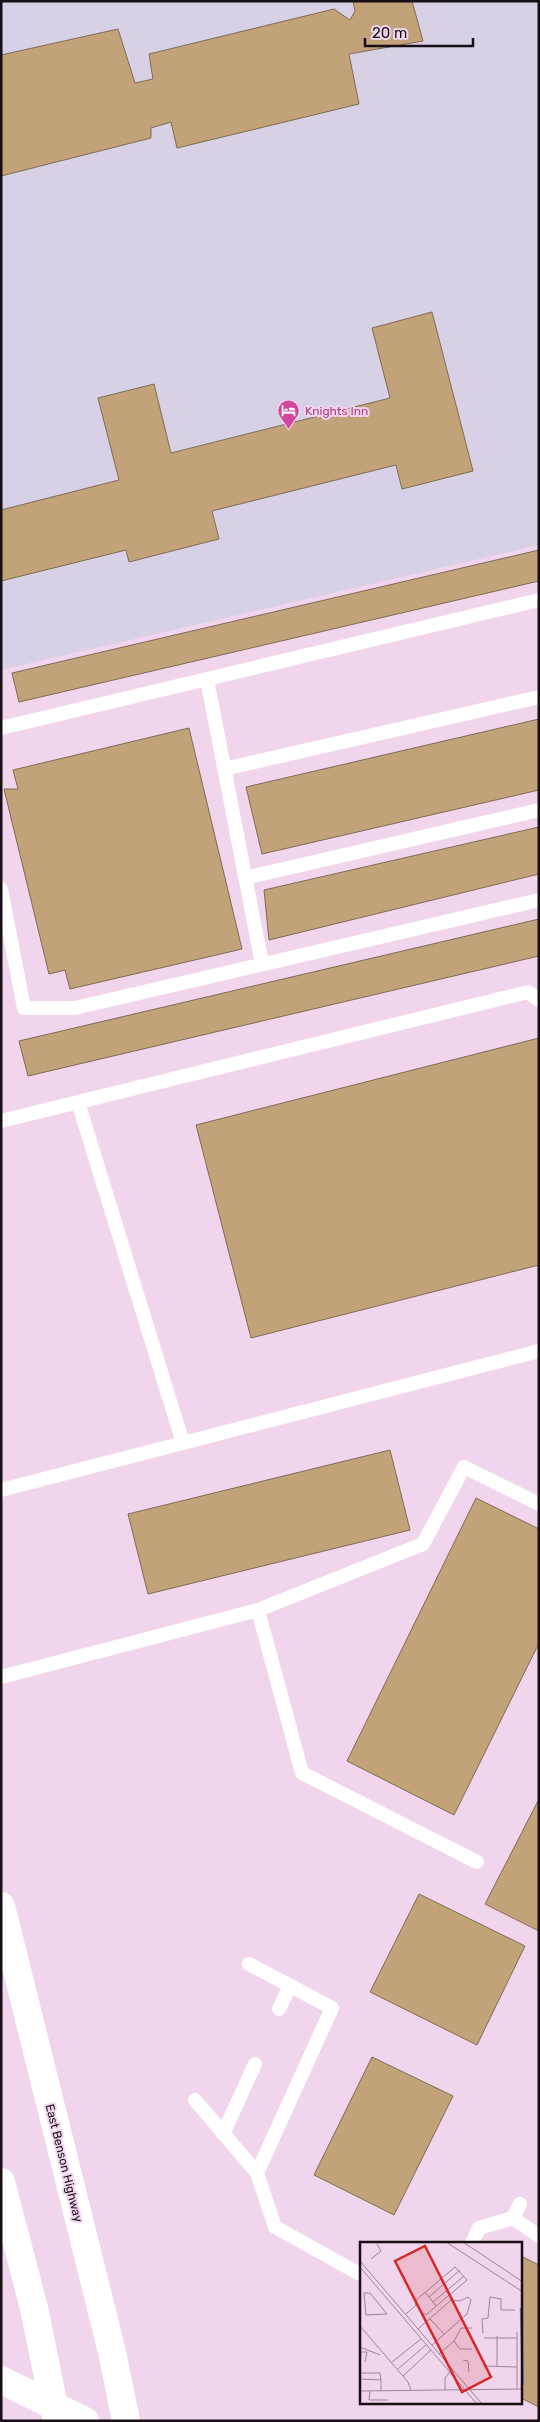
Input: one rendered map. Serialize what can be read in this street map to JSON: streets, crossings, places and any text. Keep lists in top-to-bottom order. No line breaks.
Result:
{"streets":{"main road":["East Benson Highway"]},"places":{"hotel":["Knights Inn"]},"scale_bar":"20 m"}
